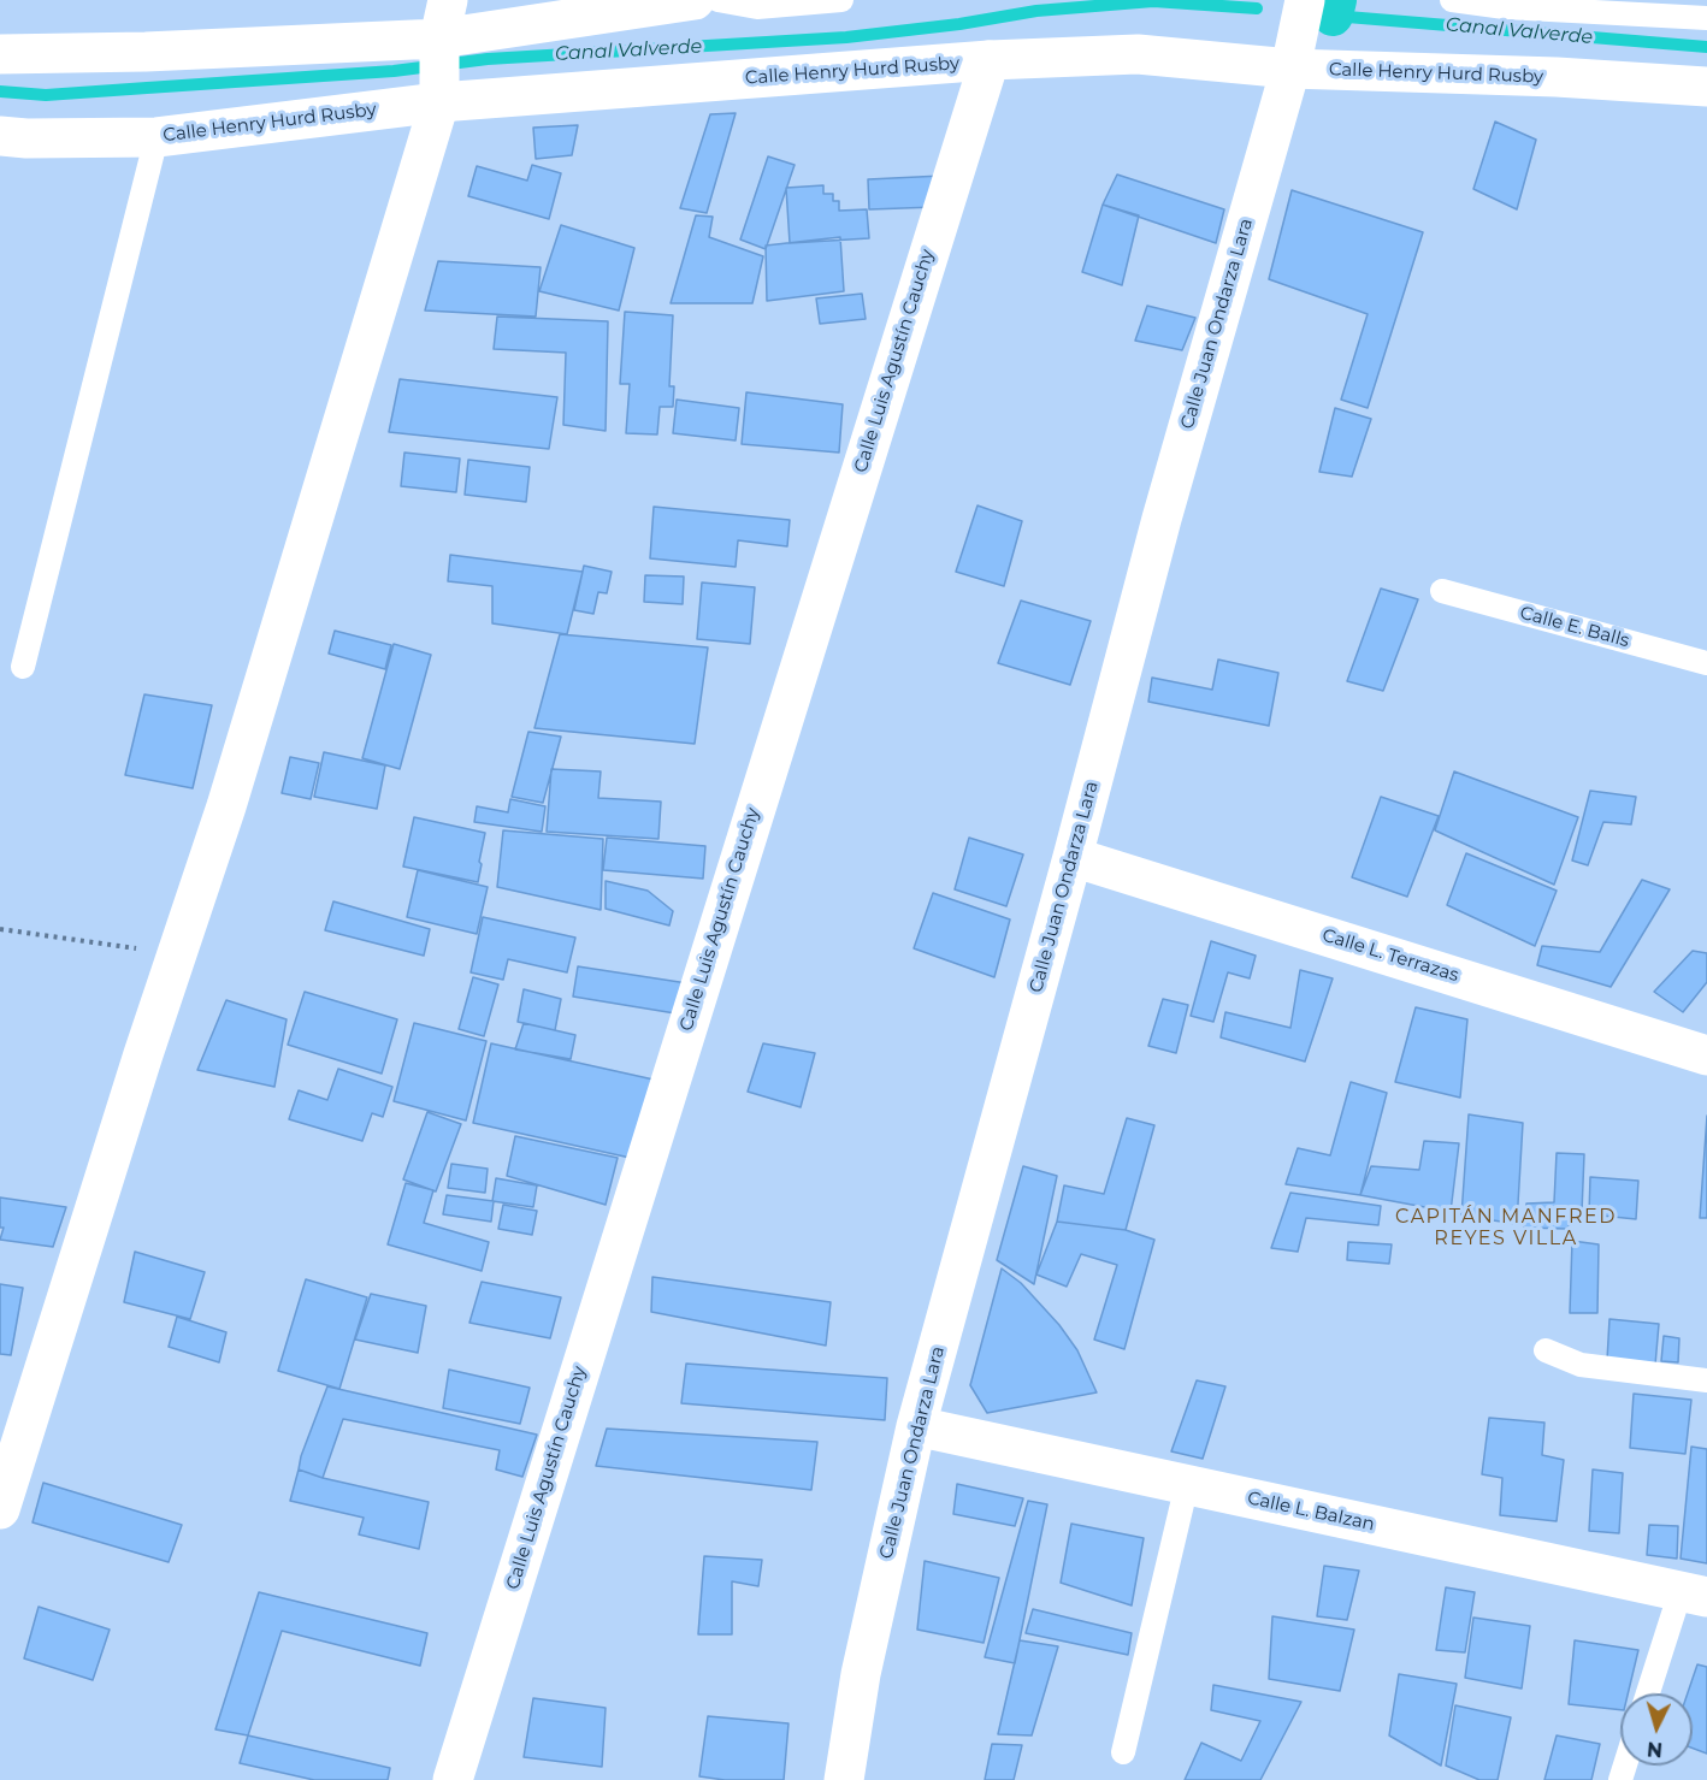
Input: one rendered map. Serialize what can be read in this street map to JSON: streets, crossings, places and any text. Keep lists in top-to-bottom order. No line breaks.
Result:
{"streets":{"street":["Calle Henry Hurd Rusby","Calle Juan Ondarza Lara","Calle Luis Agustín Cauchy","Calle L. Terrazas","Calle L. Balzan"],"lane":["Calle E. Balls"]},"crossings":[["Calle Henry Hurd Rusby","Calle Juan Ondarza Lara"],["Calle Henry Hurd Rusby","Calle Luis Agustín Cauchy"],["Calle Juan Ondarza Lara","Calle L. Terrazas"],["Calle Juan Ondarza Lara","Calle L. Balzan"]],"districts":["CAPITÁN MANFRED REYES VILLA"],"water":["Canal Valverde"],"north":"bottom"}
